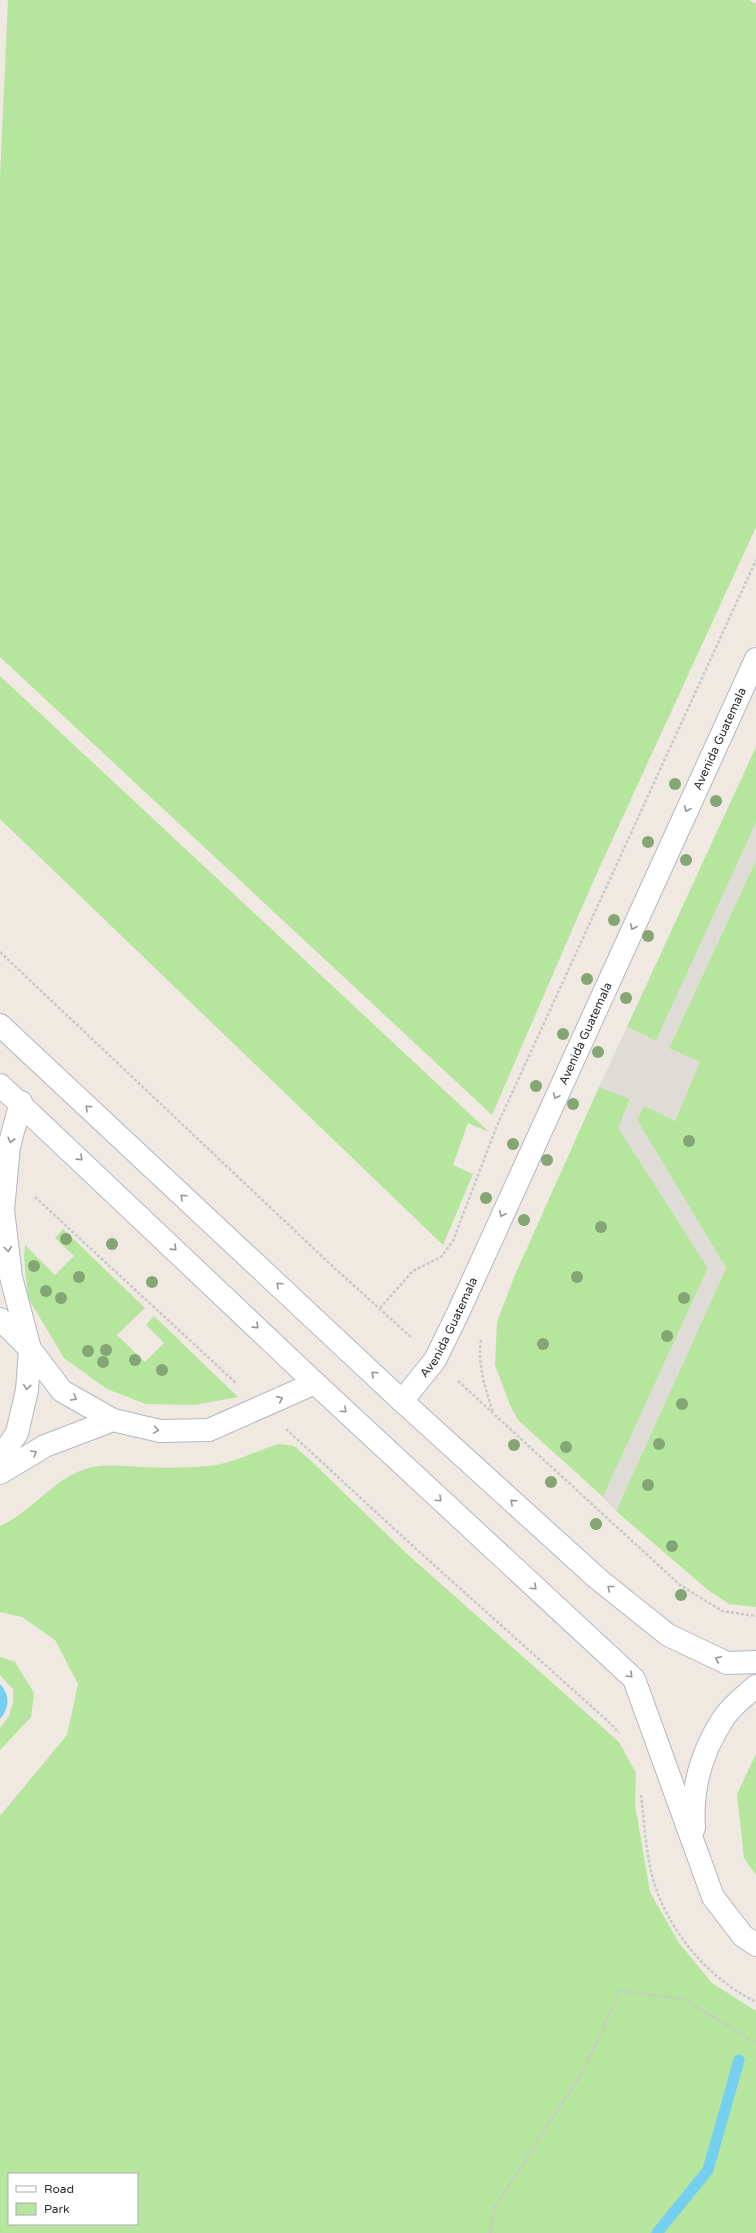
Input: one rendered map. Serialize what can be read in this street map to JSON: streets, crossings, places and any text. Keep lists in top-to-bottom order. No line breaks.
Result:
{"streets":{"main road":["Avenida Guatemala"]},"one_way":["Avenida Guatemala"],"legend":["Road","Park"]}
